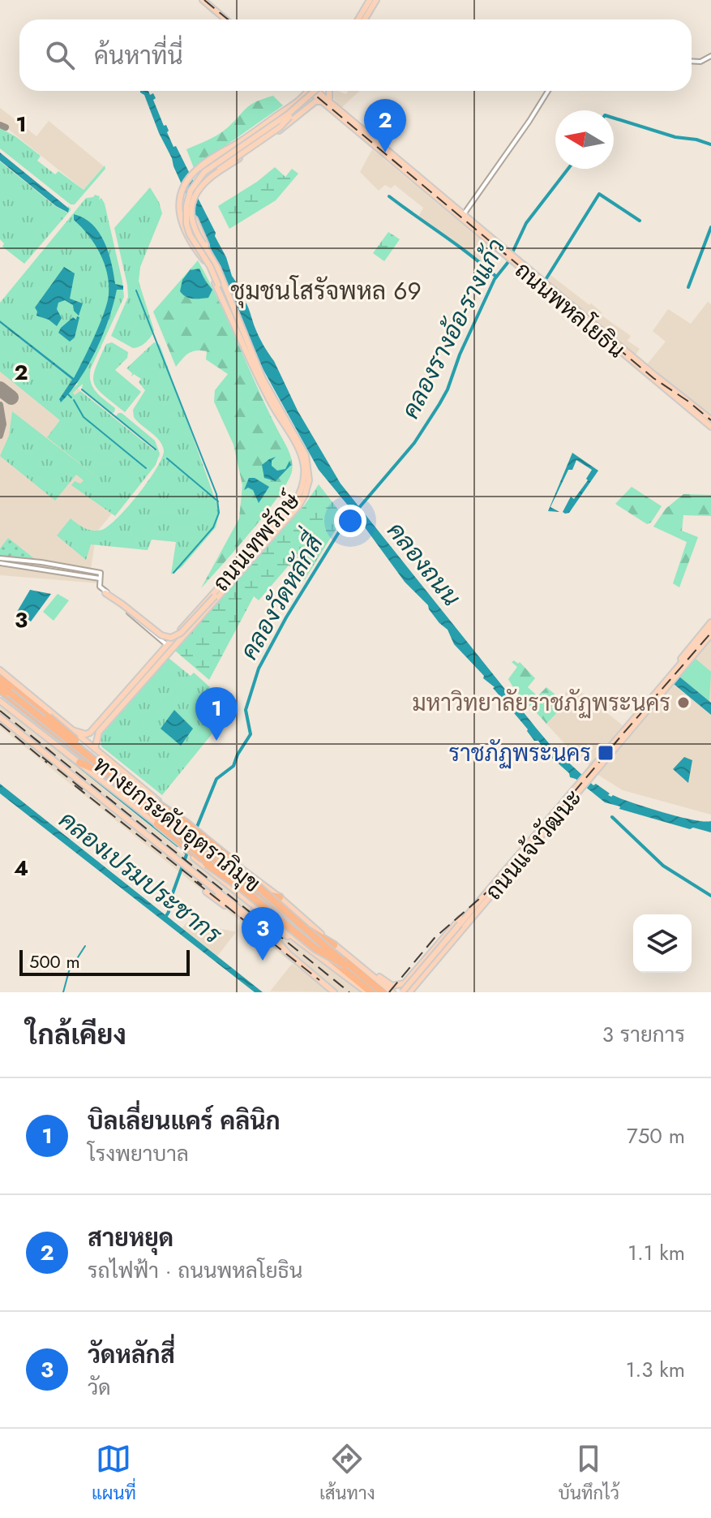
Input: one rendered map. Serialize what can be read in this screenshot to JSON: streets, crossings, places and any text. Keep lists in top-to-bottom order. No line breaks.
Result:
{"streets":{"highway":["ทางยกระดับอุตราภิมุข"],"main road":["ถนนพหลโยธิน","ถนนเทพรักษ์","ถนนแจ้งวัฒนะ"]},"crossings":[["ถนนพหลโยธิน","ถนนเทพรักษ์"]],"districts":["ชุมชนโสรัจพหล 69"],"water":["คลองรางอ้อ-รางแก้ว","คลองถนน","คลองวัดหลักสี่","คลองเปรมประชากร"],"places":{"other":["มหาวิทยาลัยราชภัฏพระนคร"],"transit":["ราชภัฏพระนคร"]},"scale_bar":"500 m","north":"left","page":{"search":"ค้นหาที่นี่","pins":["2","1","3"],"scale":"500 m","heading":["ใกล้เคียง","3 รายการ"],"list":[{"mark":"1","name":"บิลเลี่ยนแคร์ คลินิก","note":"โรงพยาบาล","value":"750 m"},{"mark":"2","name":"สายหยุด","note":"รถไฟฟ้า · ถนนพหลโยธิน","value":"1.1 km"},{"mark":"3","name":"วัดหลักสี่","note":"วัด","value":"1.3 km"}],"nav":["แผนที่","เส้นทาง","บันทึกไว้"]},"grid":{"rows":["1","2","3","4"]}}
